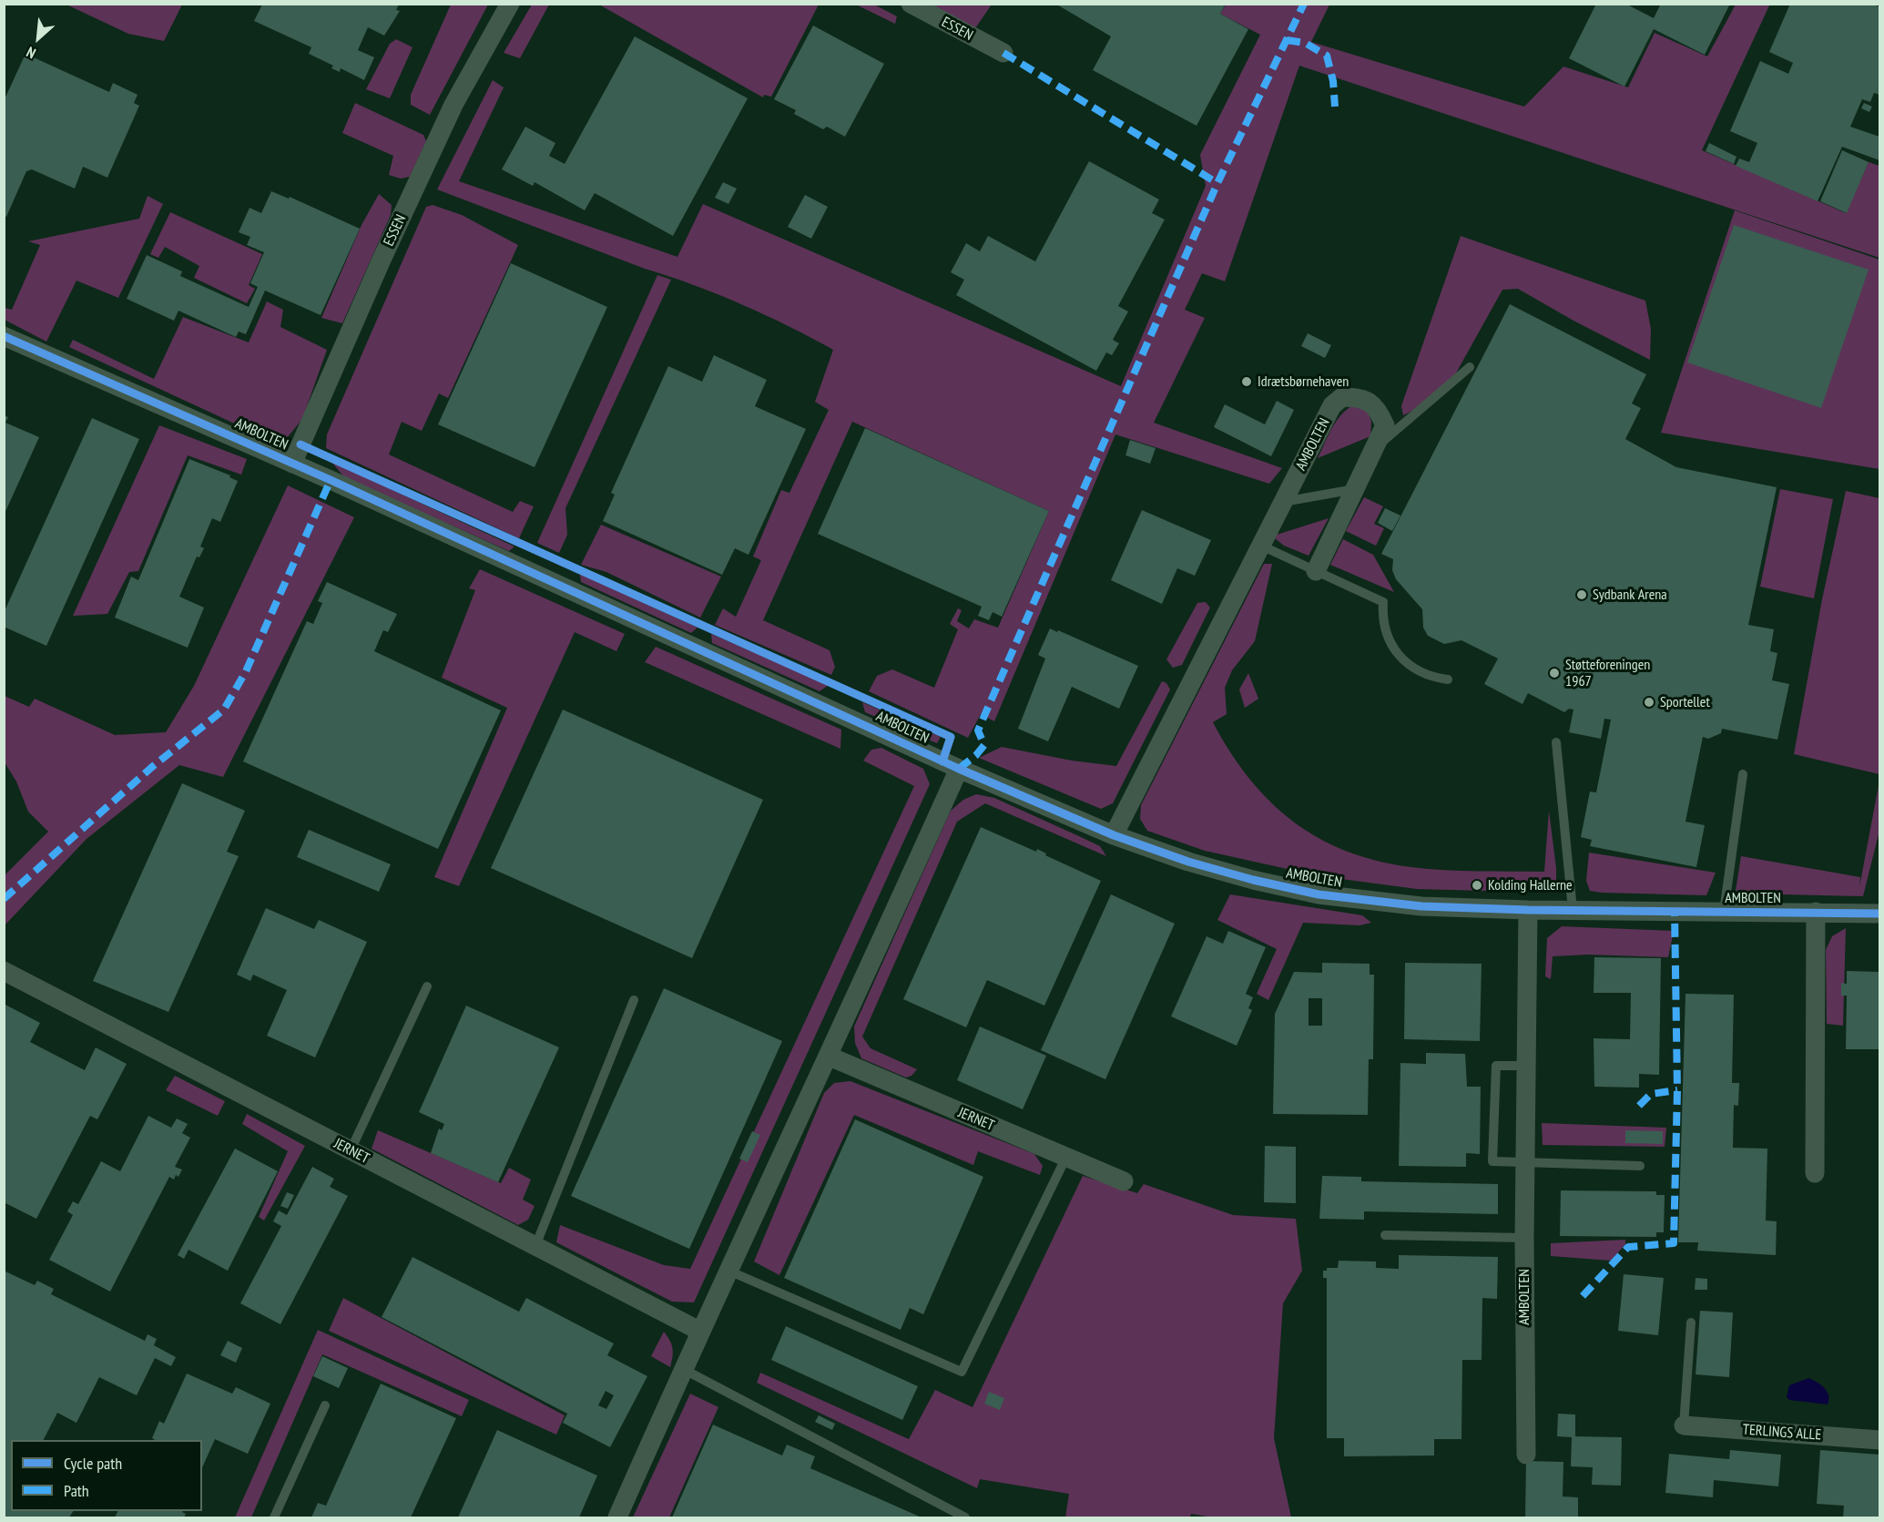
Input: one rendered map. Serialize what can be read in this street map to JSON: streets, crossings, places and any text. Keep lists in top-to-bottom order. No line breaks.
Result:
{"streets":{"street":["ESSEN","AMBOLTEN","JERNET","TERLINGS ALLE"]},"crossings":[["ESSEN","AMBOLTEN"]],"places":["Idrætsbørnehaven","Sydbank Arena","Støtteforeningen 1967","Sportellet","Kolding Hallerne"],"legend":["Cycle path","Path"],"north":"bottom left"}
